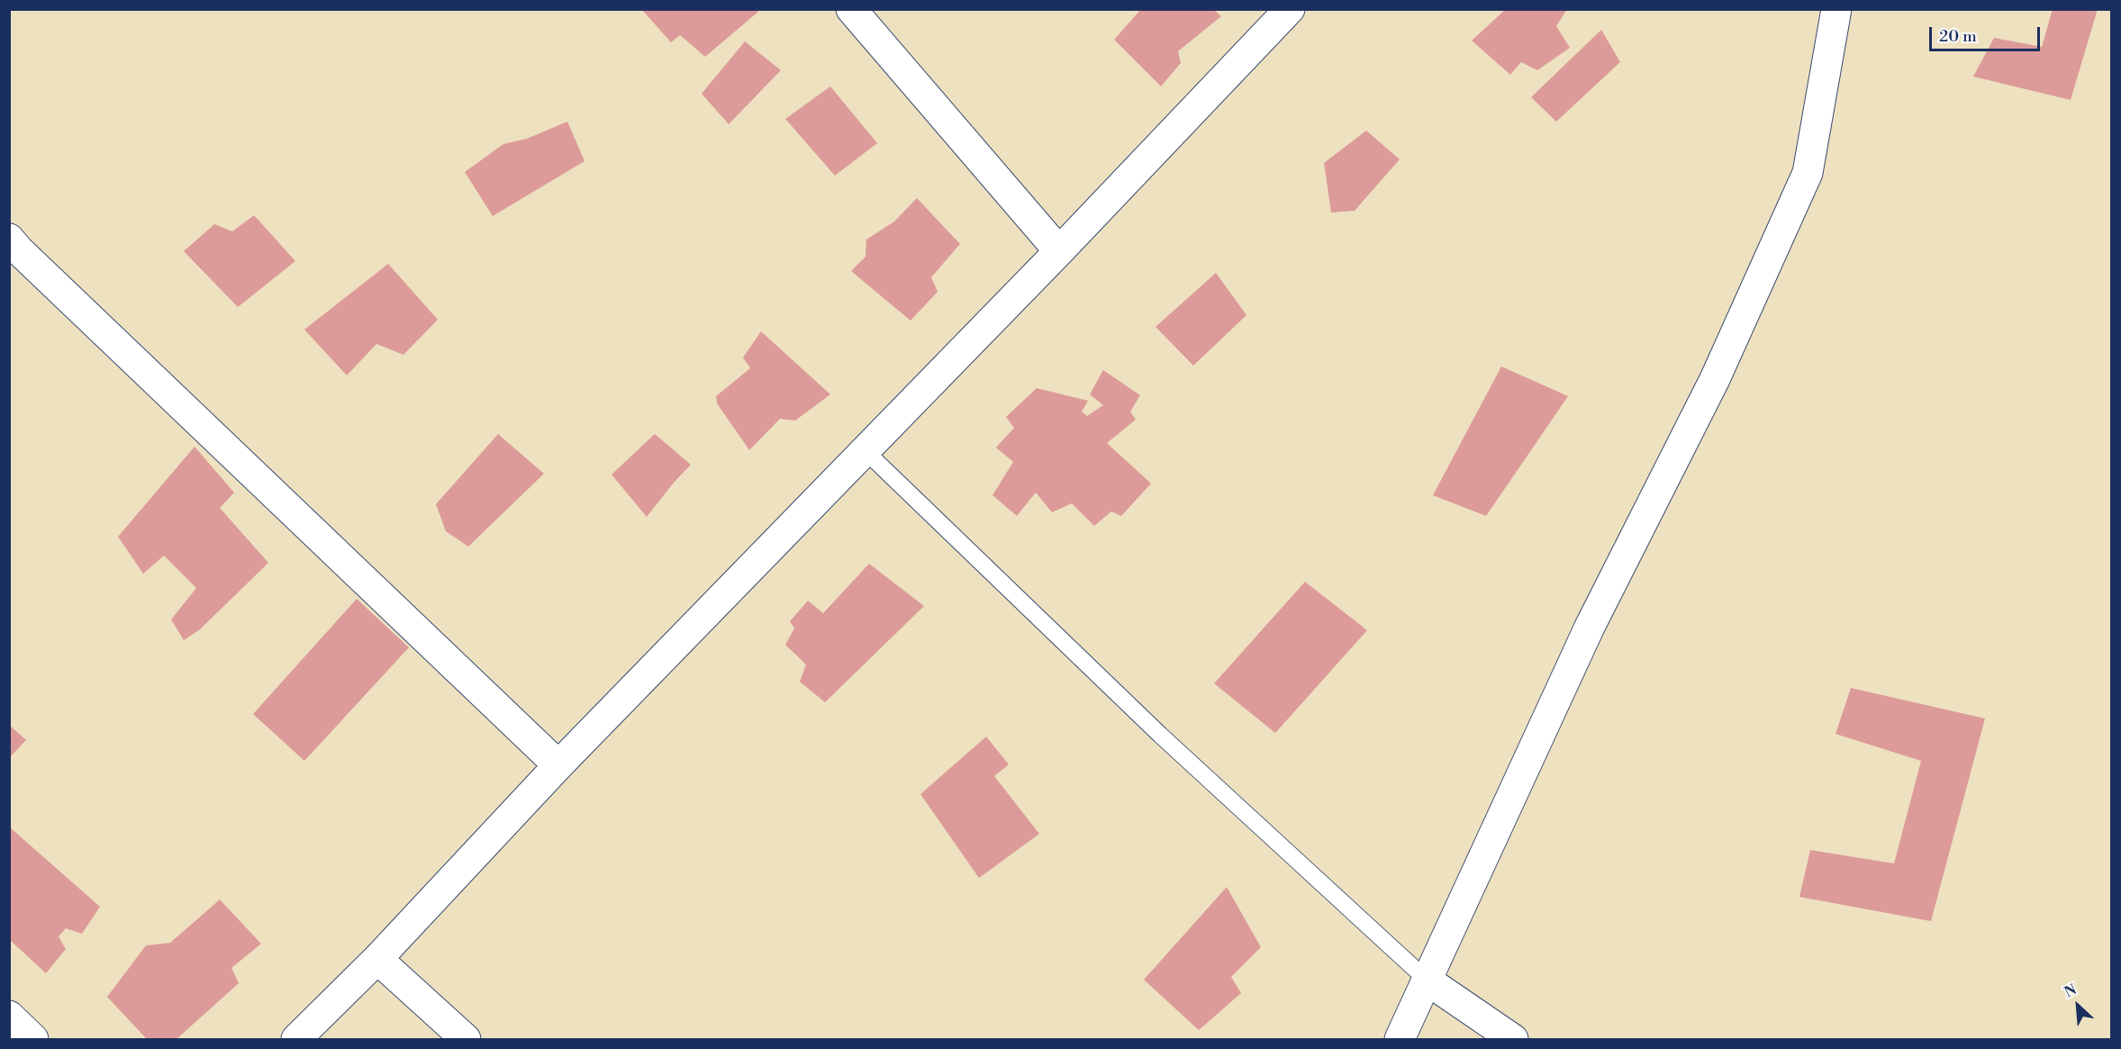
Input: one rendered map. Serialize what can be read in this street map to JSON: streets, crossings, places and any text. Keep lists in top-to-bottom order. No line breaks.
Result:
{"scale_bar":"20 m","north":"top left"}
